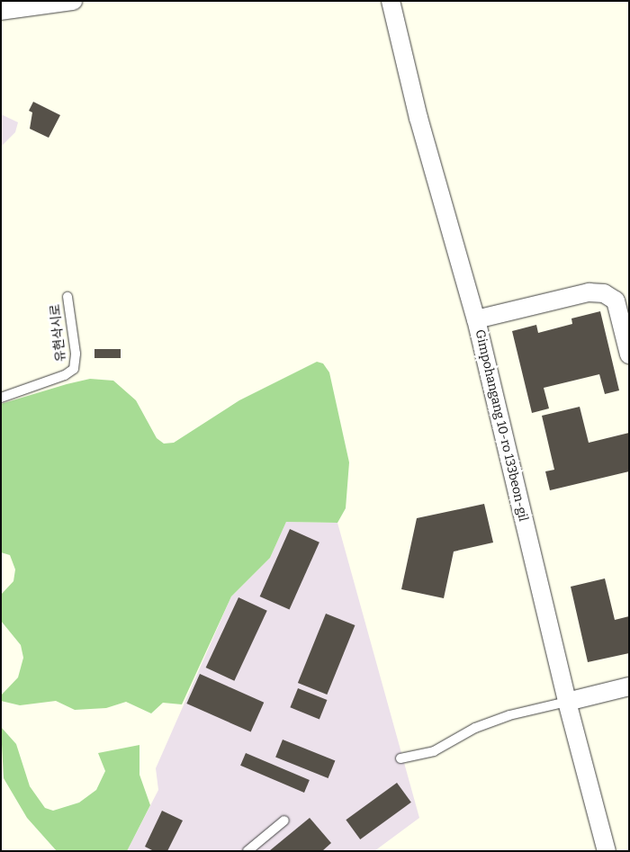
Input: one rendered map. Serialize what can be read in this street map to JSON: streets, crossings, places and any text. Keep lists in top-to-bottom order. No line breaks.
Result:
{"streets":{"street":["Gimpohangang 10-ro 133beon-gil"],"lane":["유현삭시로"]}}
